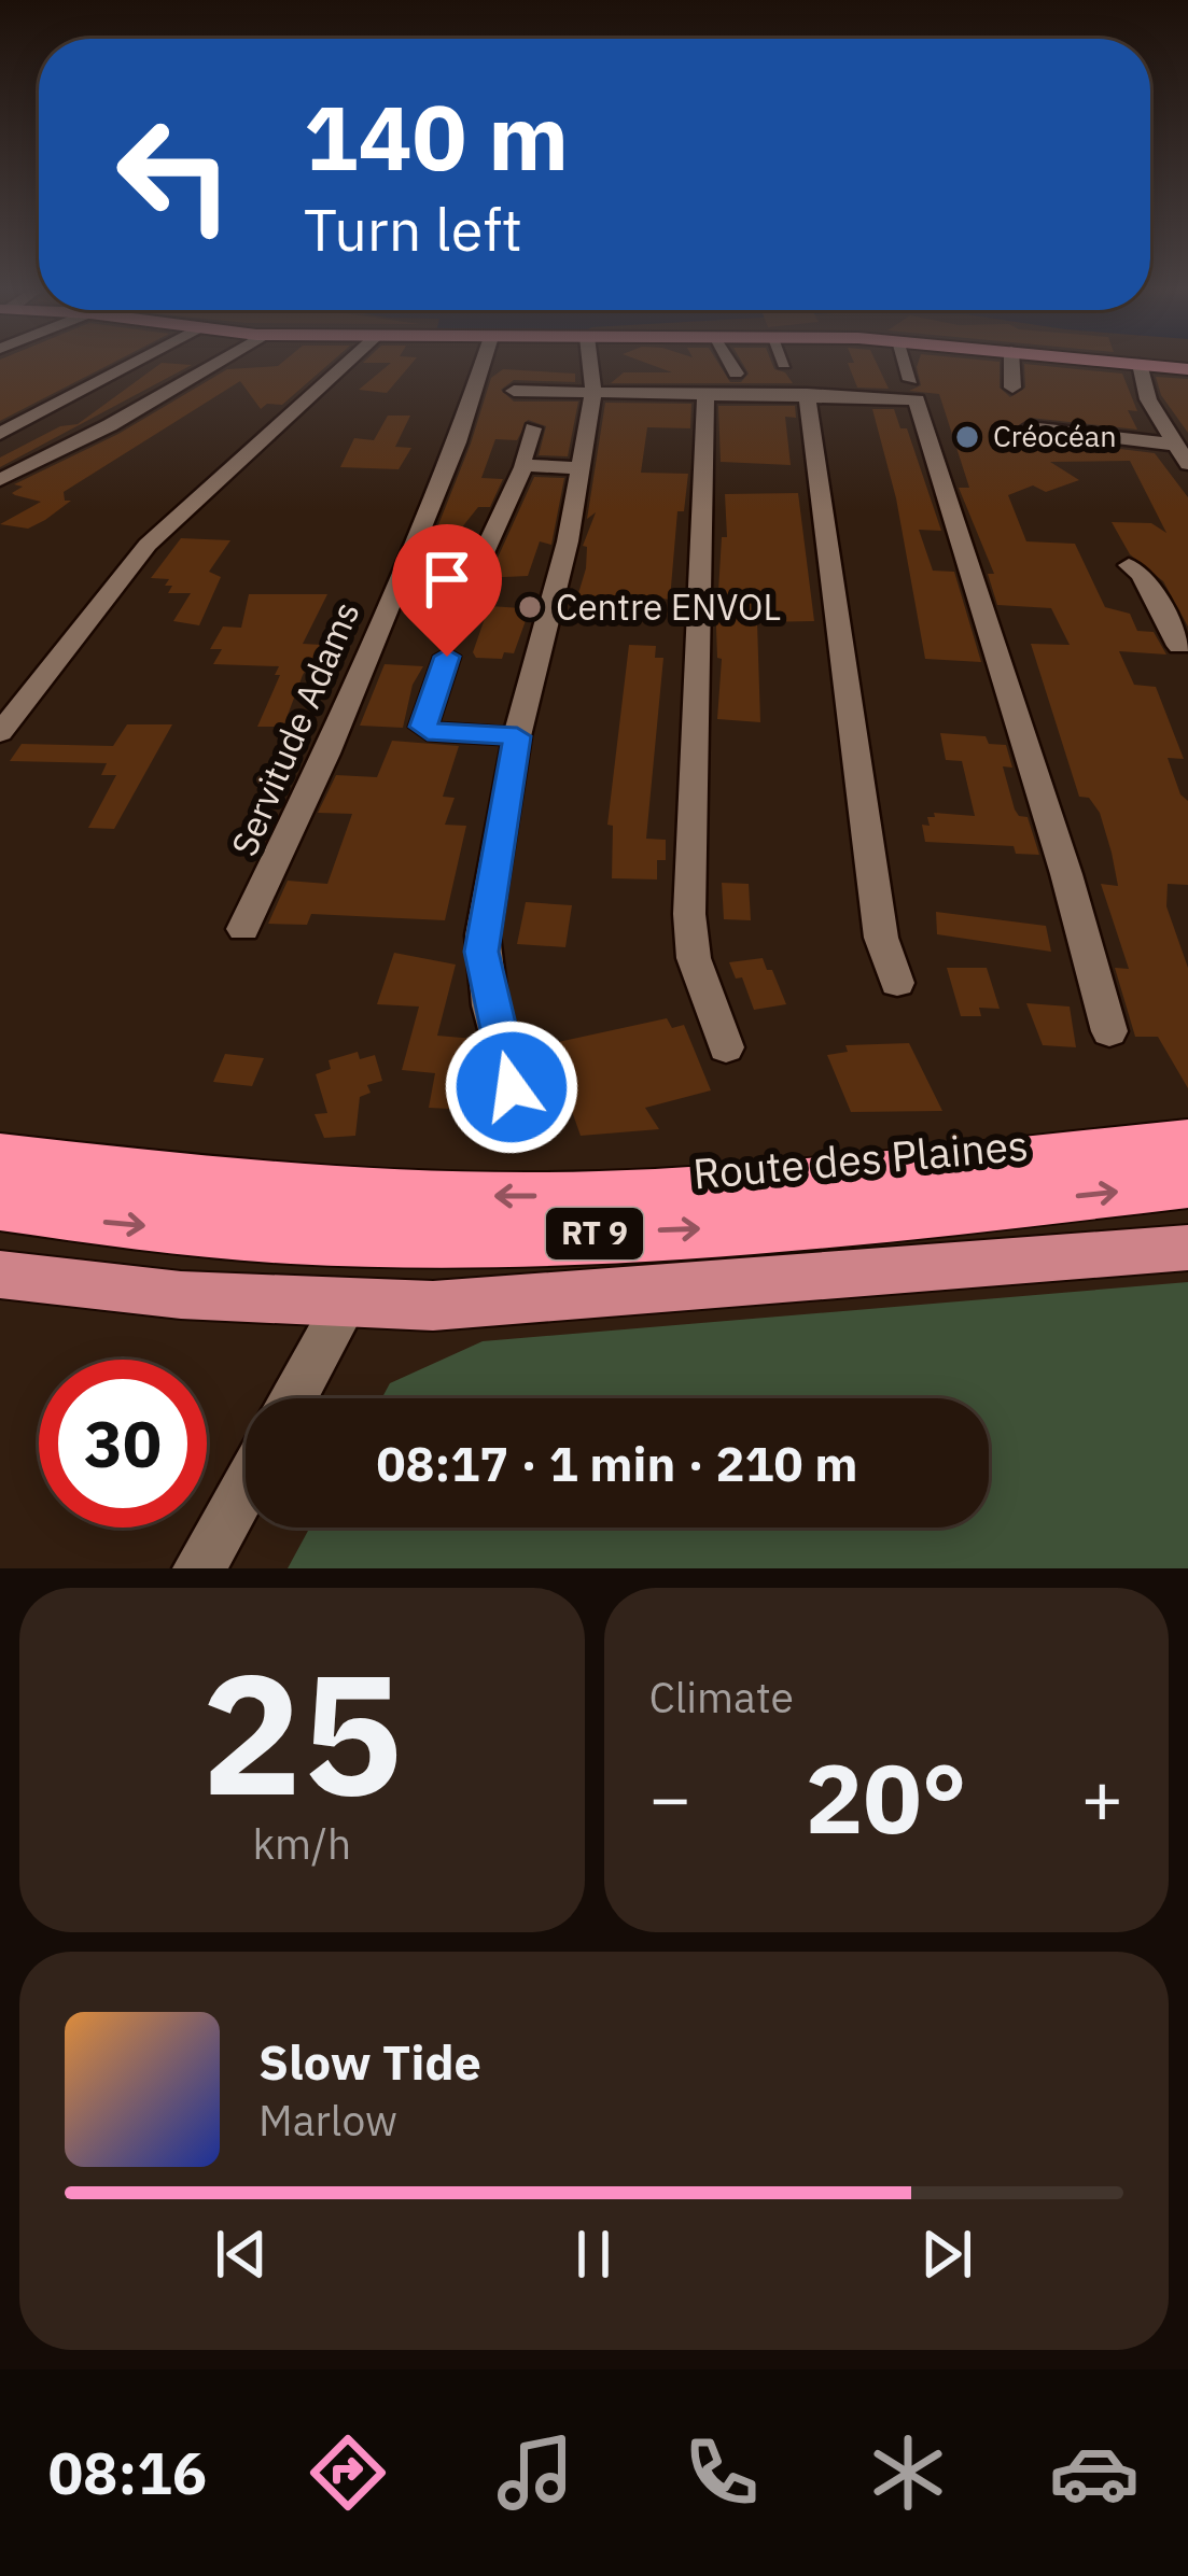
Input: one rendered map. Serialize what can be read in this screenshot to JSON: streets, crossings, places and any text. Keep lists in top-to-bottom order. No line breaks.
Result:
{"streets":{"highway":["Route des Plaines","RT 9"],"street":["Servitude Adams"]},"places":["Créocéan","Centre ENVOL"],"page":{"turn":["140 m","Turn left"],"limit":"30","trip":"08:17 · 1 min · 210 m","tile":[["25","km/h"],"Climate"],"heat":["−","20°","+"],"song":["Slow Tide","Marlow"],"tabs":"08:16"}}
